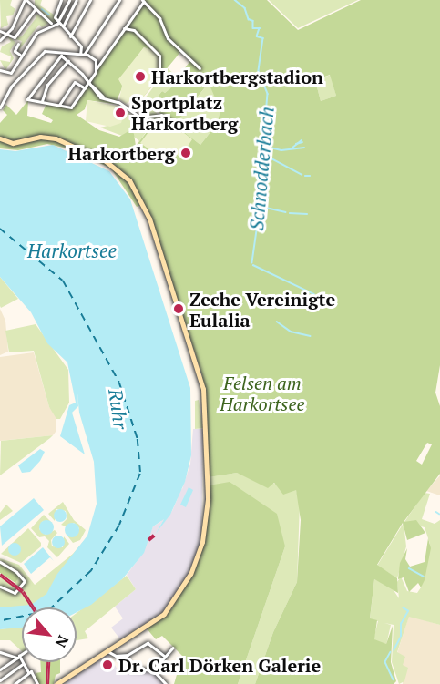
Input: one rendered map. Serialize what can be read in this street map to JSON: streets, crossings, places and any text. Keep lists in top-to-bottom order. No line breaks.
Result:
{"water":["Schnodderbach","Harkortsee","Ruhr"],"parks":["Felsen am Harkortsee"],"places":["Harkortbergstadion","Sportplatz Harkortberg","Harkortberg","Zeche Vereinigte Eulalia","Dr. Carl Dörken Galerie"],"north":"bottom right"}
